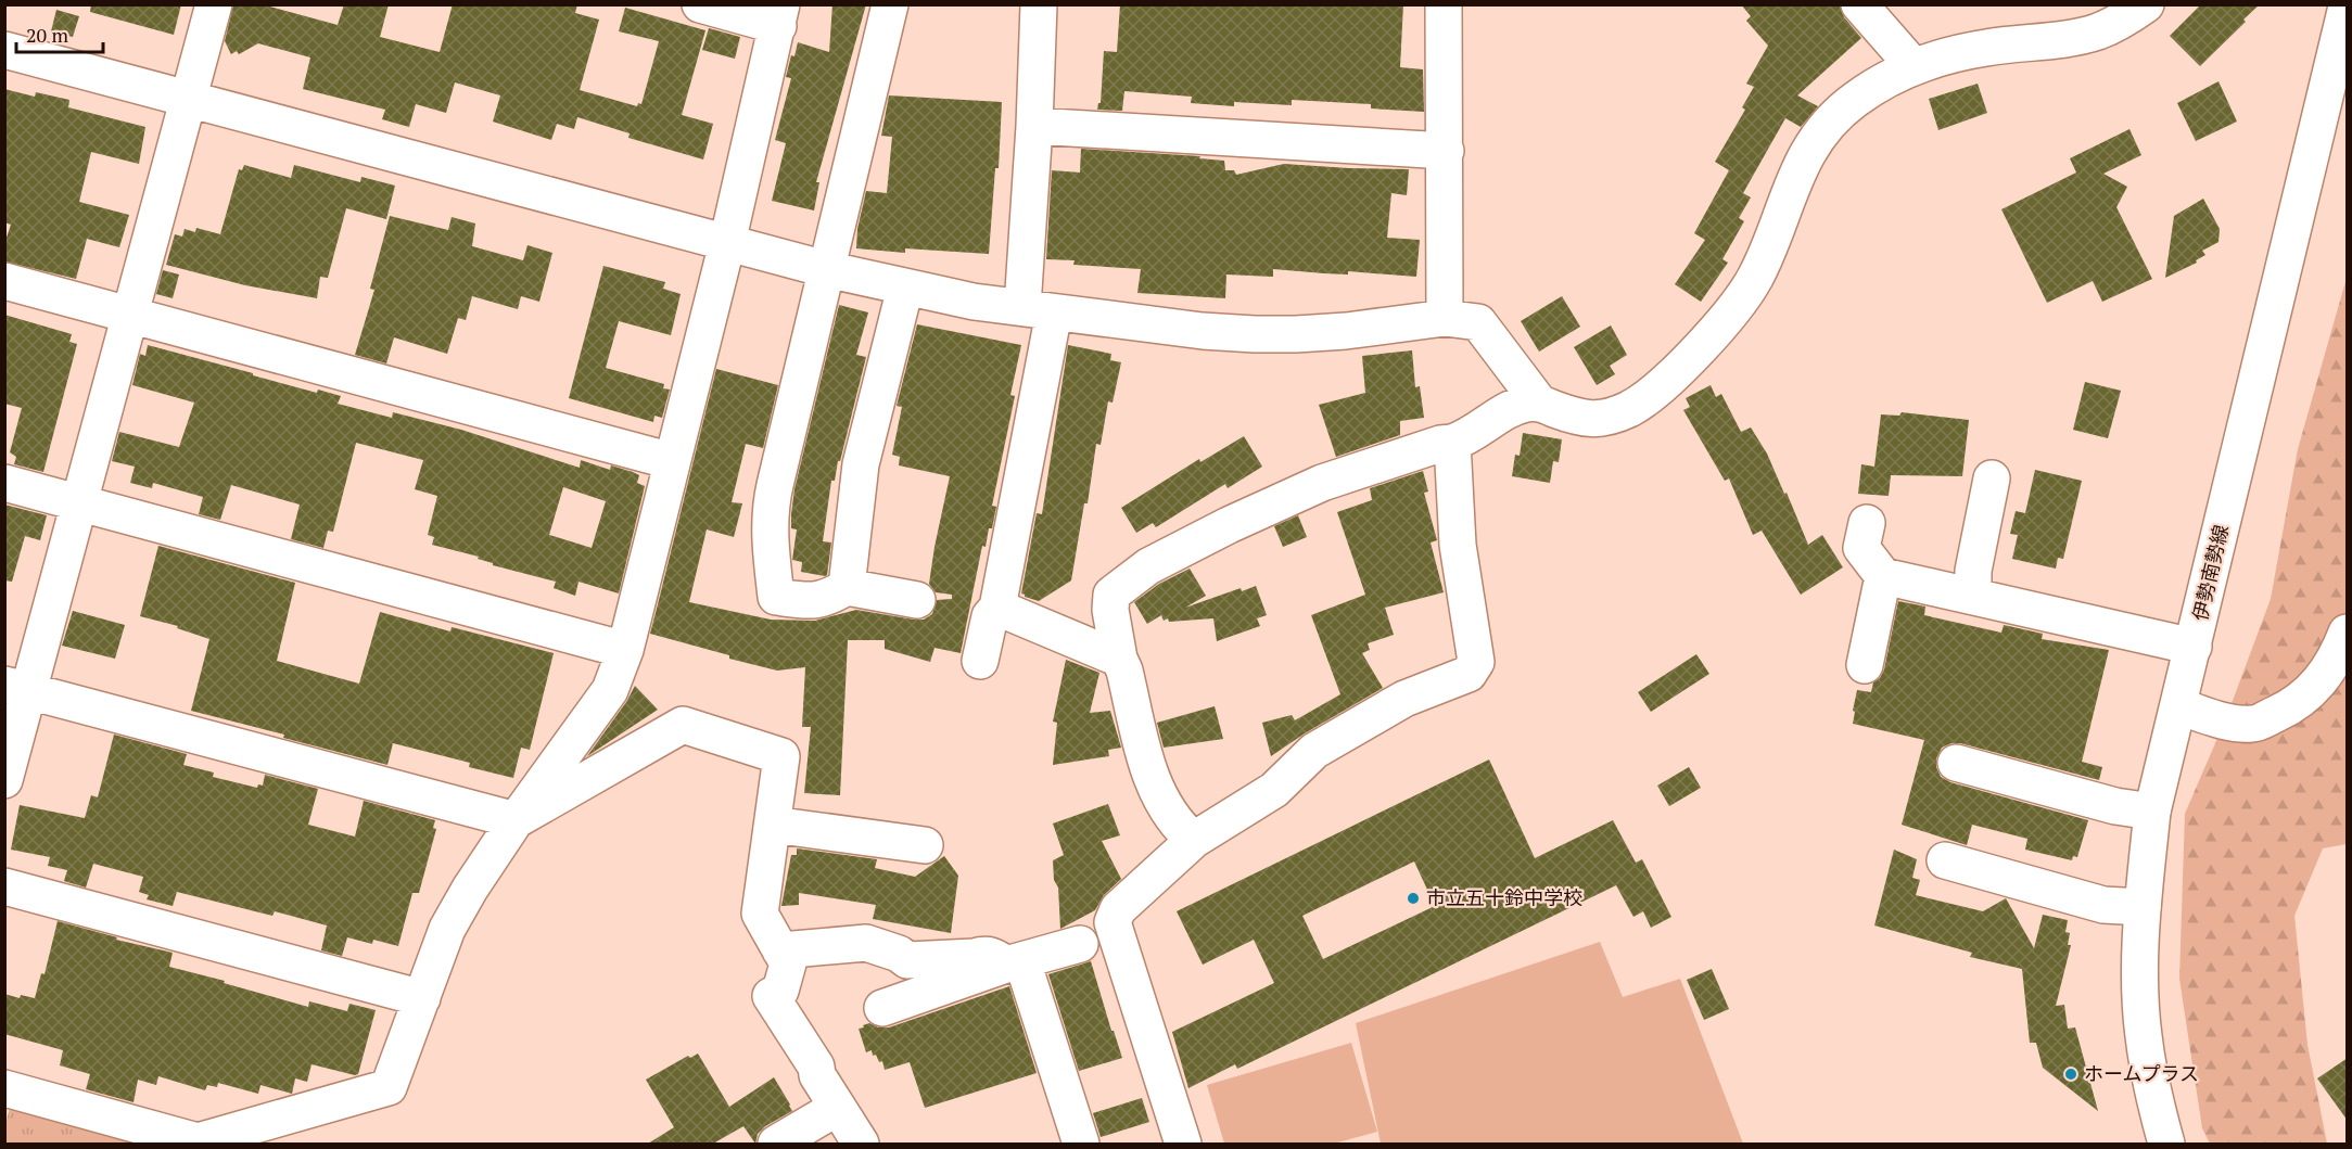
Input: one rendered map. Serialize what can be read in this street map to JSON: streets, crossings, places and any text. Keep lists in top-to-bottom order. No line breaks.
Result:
{"streets":{"street":["伊勢南勢線"]},"places":["市立五十鈴中学校","ホームプラス"],"scale_bar":"20 m"}
